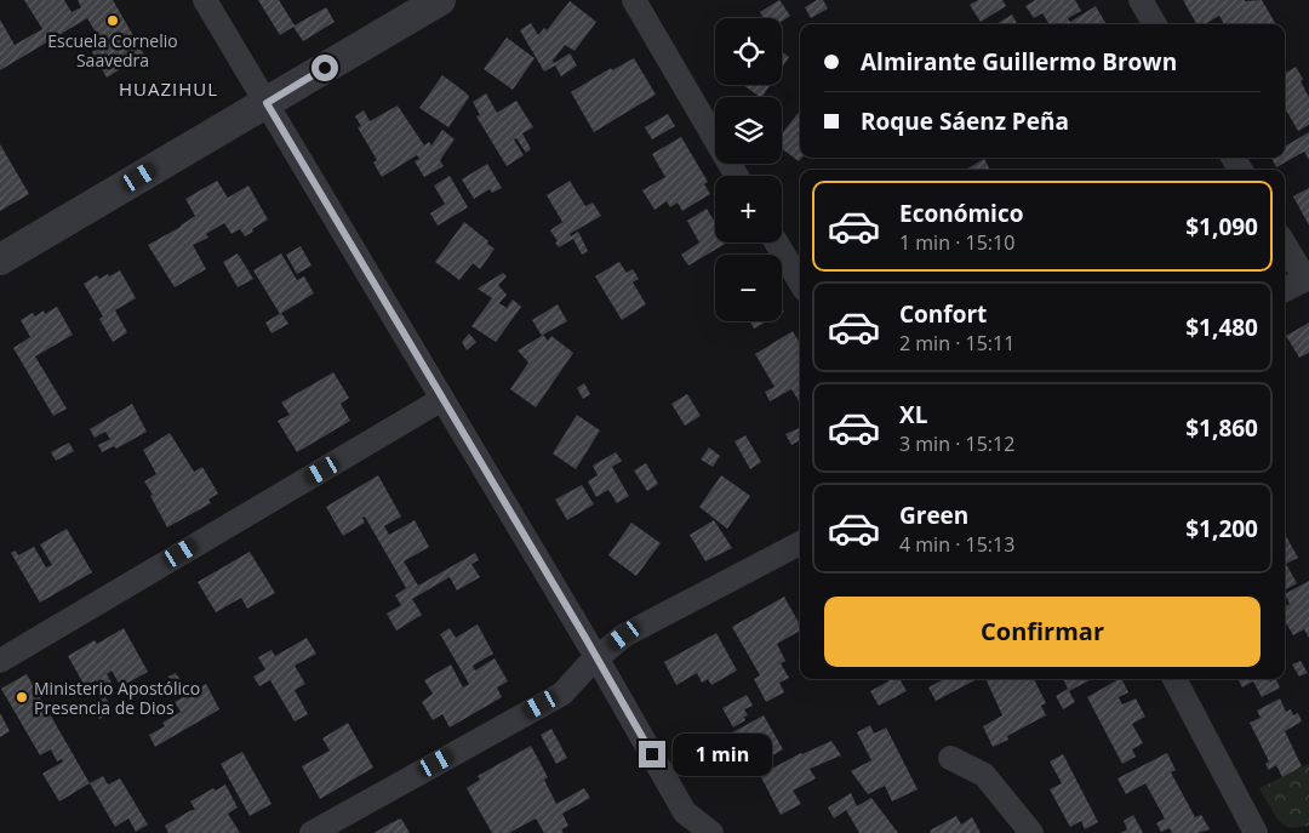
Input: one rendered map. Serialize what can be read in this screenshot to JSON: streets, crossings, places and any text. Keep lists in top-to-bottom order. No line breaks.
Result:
{"districts":["HUAZIHUL"],"places":["Escuela Cornelio Saavedra","Ministerio Apostólico Presencia de Dios"],"page":{"map_buttons":["+","−"],"banner":["Almirante Guillermo Brown","Roque Sáenz Peña"],"list":[{"name":"Económico","note":"1 min · 15:10","value":"$1,090"},{"name":"Confort","note":"2 min · 15:11","value":"$1,480"},{"name":"XL","note":"3 min · 15:12","value":"$1,860"},{"name":"Green","note":"4 min · 15:13","value":"$1,200"}],"buttons":"Confirmar","bubble":"1 min"}}
